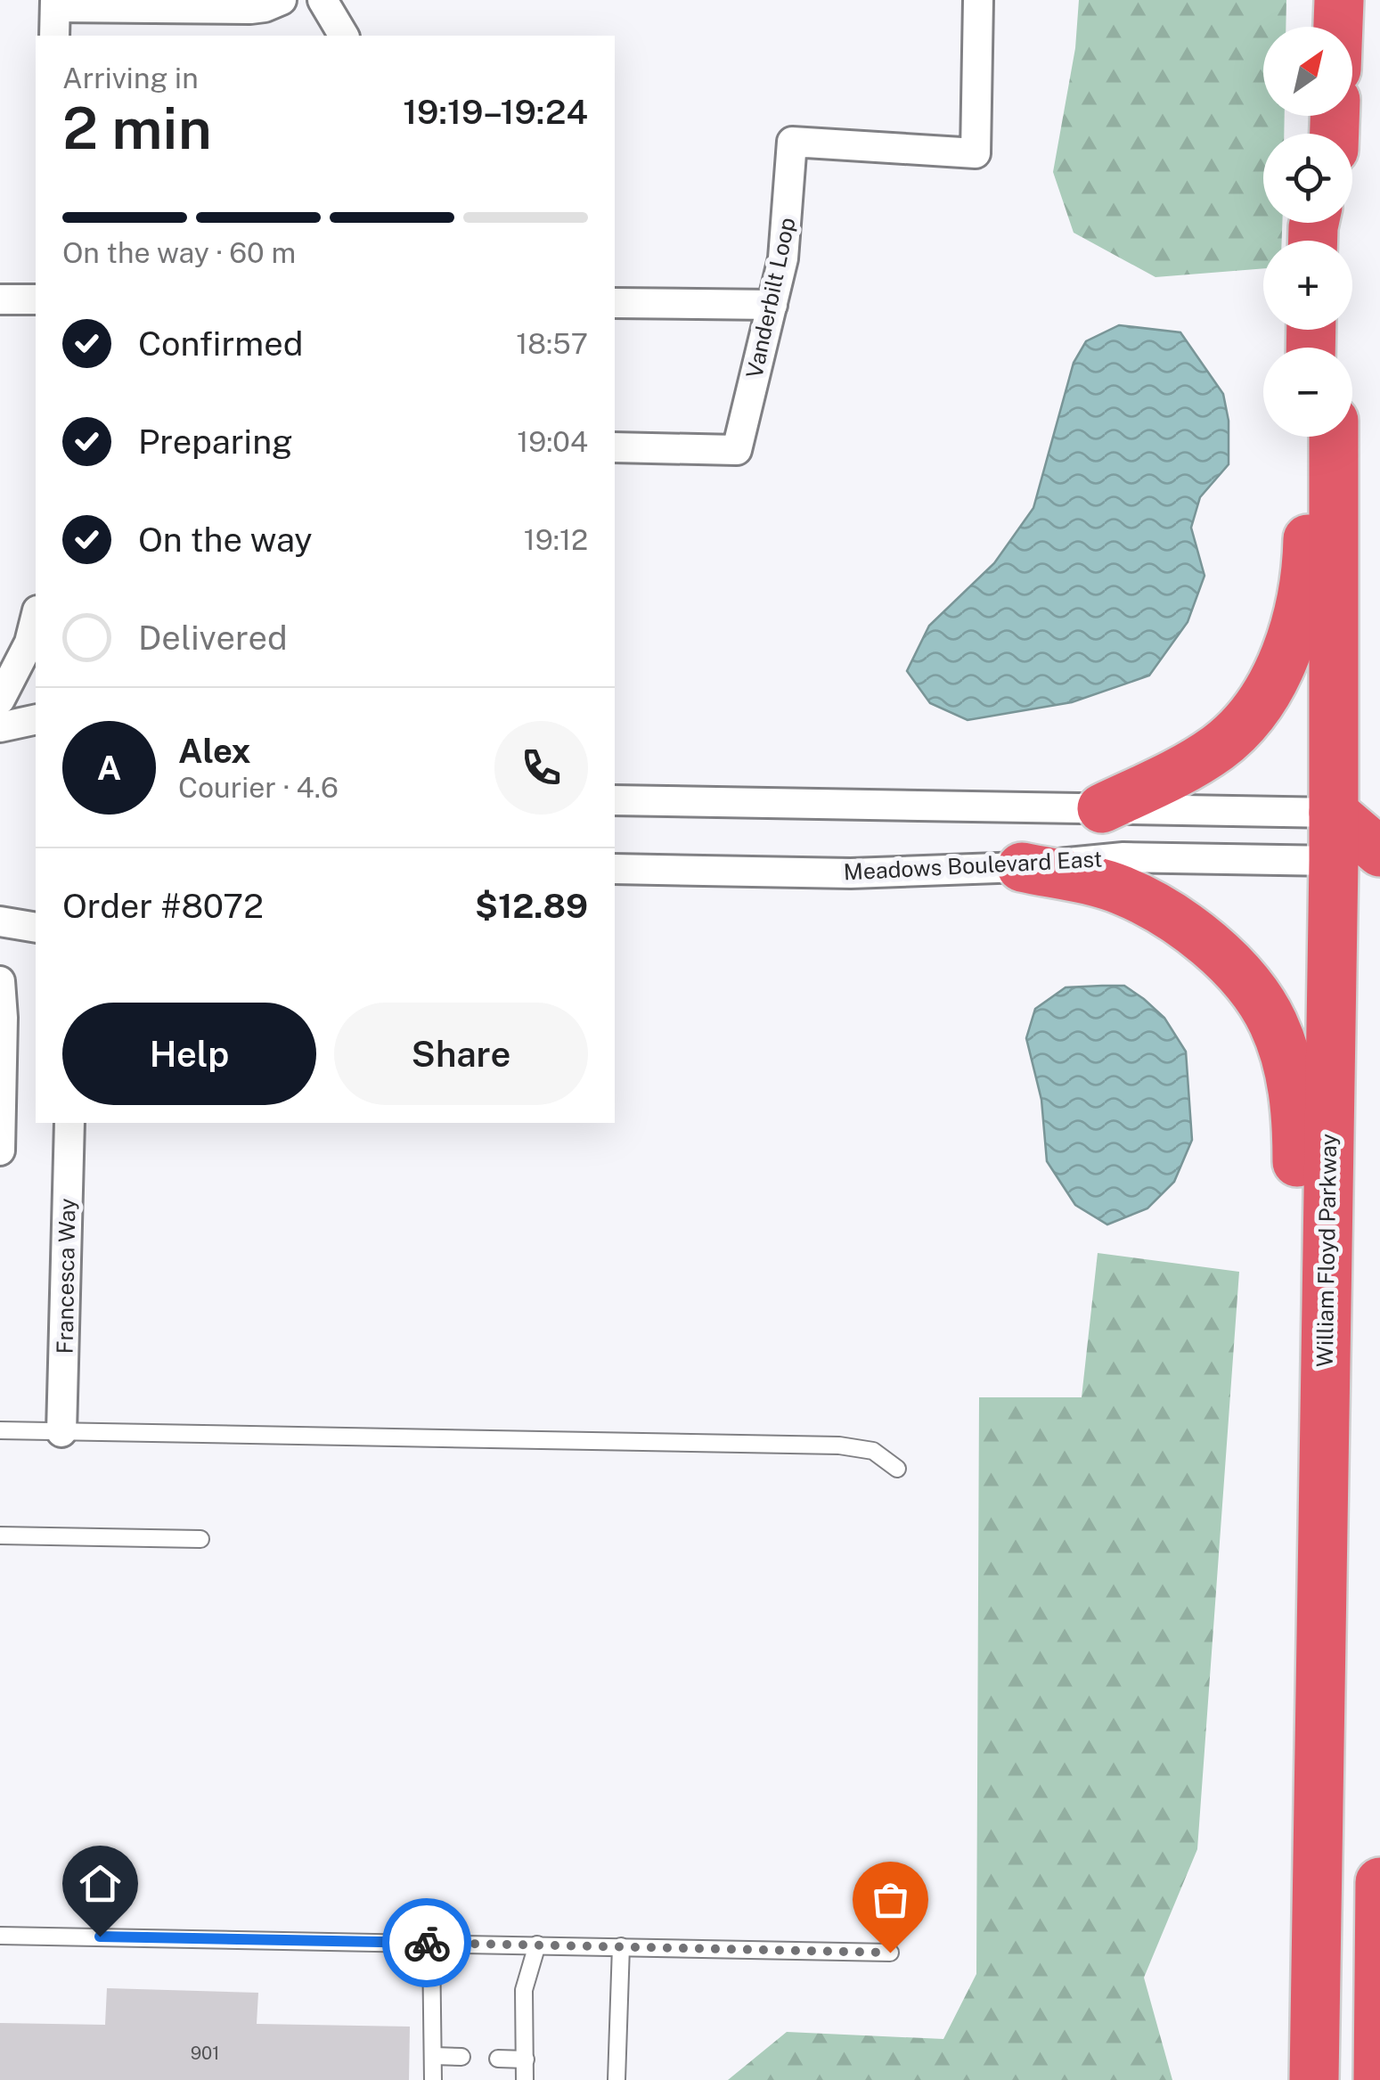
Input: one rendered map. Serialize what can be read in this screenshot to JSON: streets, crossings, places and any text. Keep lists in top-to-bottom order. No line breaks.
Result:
{"streets":{"highway":["William Floyd Parkway"],"street":["Vanderbilt Loop","Meadows Boulevard East","Francesca Way"]},"crossings":[["Meadows Boulevard East","William Floyd Parkway"]],"house_numbers":["901"],"north":"top right","page":{"map_buttons":["+","−"],"heading":["2 min","Arriving in","19:19–19:24"],"panel":["Alex","Courier · 4.6","Order #8072","$12.89"],"bar":"On the way · 60 m","list":[["Confirmed","18:57"],["Preparing","19:04"],["On the way","19:12"],"Delivered"],"round":"A","buttons":["Help","Share"]}}
